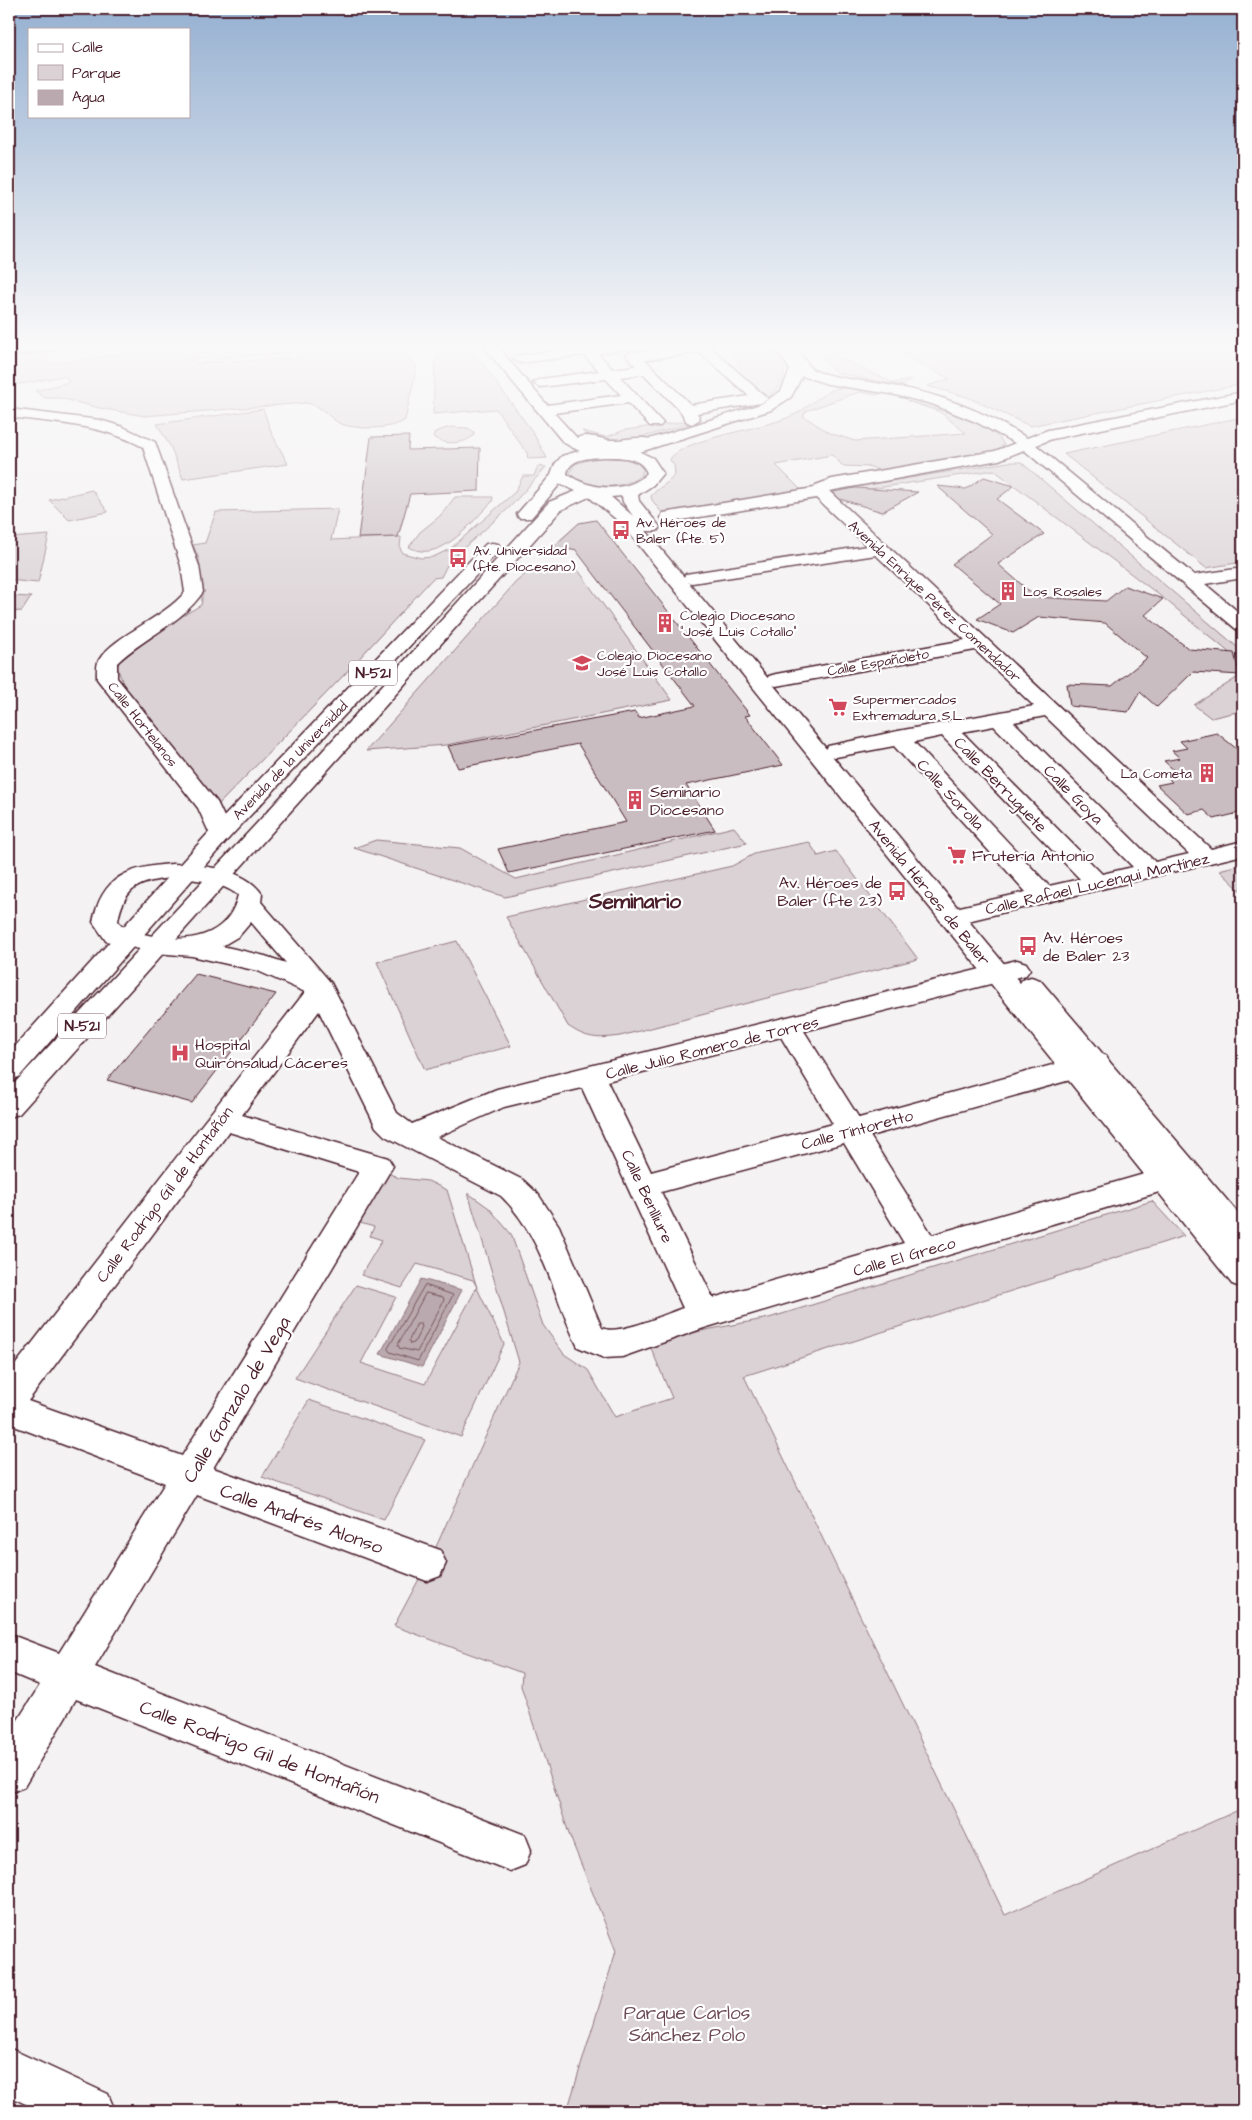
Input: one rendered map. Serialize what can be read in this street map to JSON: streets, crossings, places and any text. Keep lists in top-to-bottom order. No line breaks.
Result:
{"streets":{"street":["Avenida Enrique Pérez Comendador","Calle Españoleto","N-521","Calle Hortelanos","Avenida de la Universidad","Calle Berruguete","Calle Sorolla","Calle Goya","Calle Rafael Lucenqui Martínez","Avenida Héroes de Baler","Calle Julio Romero de Torres","Calle Tintoretto","Calle Rodrigo Gil de Hontañón","Calle Benlliure","Calle El Greco","Calle Gonzalo de Vega","Calle Andrés Alonso"]},"crossings":[["Avenida Enrique Pérez Comendador","Calle Españoleto"],["Avenida Enrique Pérez Comendador","Calle Rafael Lucenqui Martínez"],["Calle Españoleto","Avenida Héroes de Baler"],["Calle Hortelanos","Avenida de la Universidad"],["Avenida de la Universidad","Avenida Héroes de Baler"],["Calle Berruguete","Calle Rafael Lucenqui Martínez"],["Calle Sorolla","Calle Rafael Lucenqui Martínez"],["Calle Goya","Calle Rafael Lucenqui Martínez"],["Calle Rafael Lucenqui Martínez","Avenida Héroes de Baler"],["Avenida Héroes de Baler","Calle Julio Romero de Torres"],["Avenida Héroes de Baler","Calle Tintoretto"],["Avenida Héroes de Baler","Calle El Greco"],["Calle Julio Romero de Torres","Calle Benlliure"],["Calle Julio Romero de Torres","Calle El Greco"],["Calle Tintoretto","Calle Benlliure"],["Calle Rodrigo Gil de Hontañón","Calle Gonzalo de Vega"],["Calle Benlliure","Calle El Greco"],["Calle Gonzalo de Vega","Calle Andrés Alonso"]],"districts":["Seminario"],"parks":["Parque Carlos Sánchez Polo"],"places":{"bus stop":["Av. Héroes de Baler (fte. 5)","Av. Universidad (fte. Diocesano)","Av. Héroes de Baler (fte 23)","Av. Héroes de Baler 23"],"building":["Los Rosales","Colegio Diocesano \"José Luis Cotallo\"","La Cometa","Seminario Diocesano"],"school or university":["Colegio Diocesano José Luis Cotallo"],"supermarket":["Supermercados Extremadura S.L.","Frutería Antonio"],"hospital":["Hospital Quirónsalud Cáceres"]},"legend":["Calle","Parque","Agua"]}
